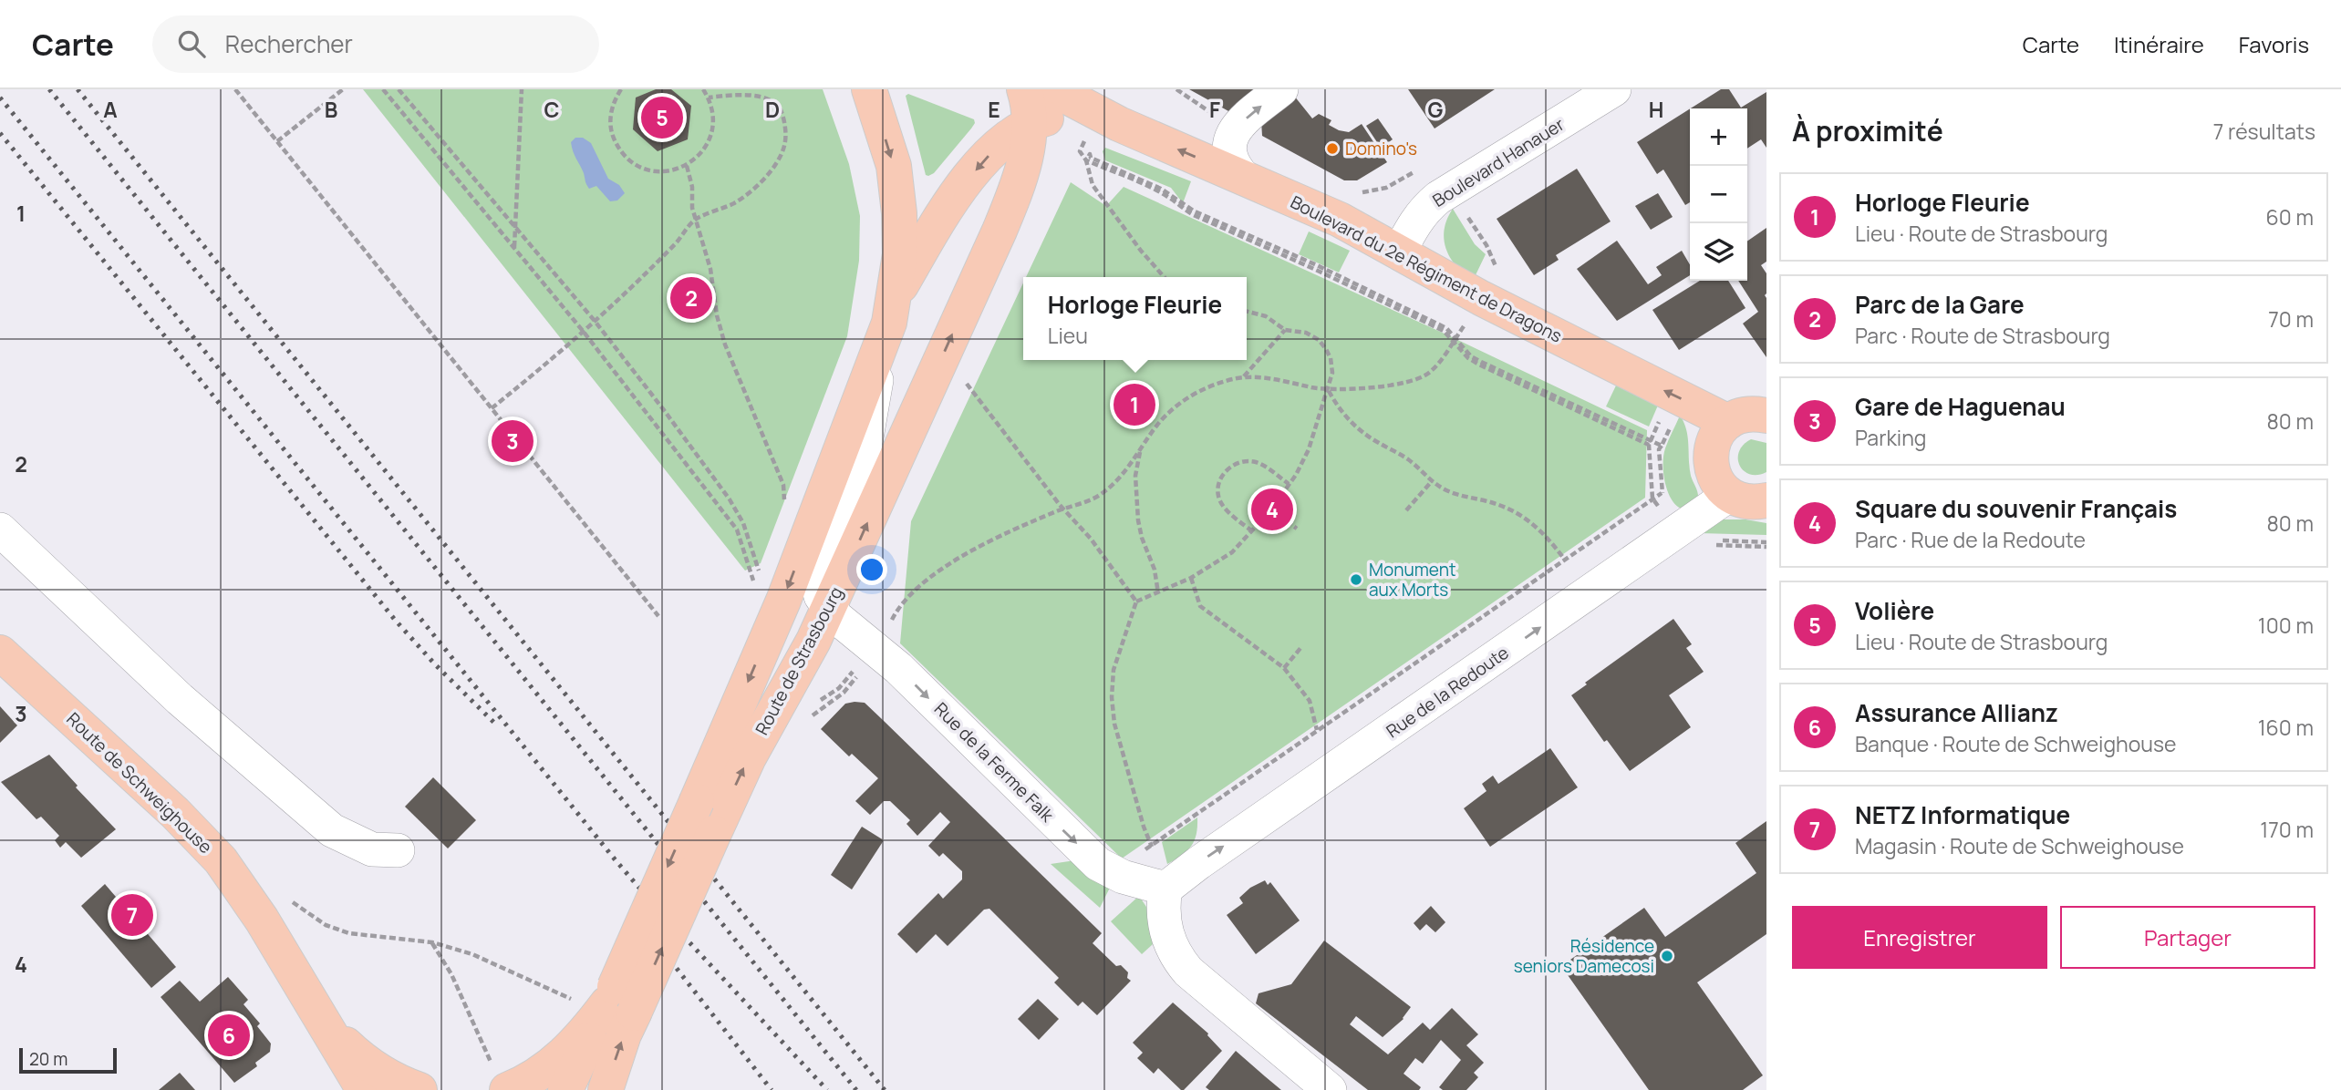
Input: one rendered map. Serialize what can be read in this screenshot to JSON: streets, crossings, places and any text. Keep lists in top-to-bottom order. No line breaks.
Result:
{"streets":{"main road":["Boulevard du 2e Régiment de Dragons","Route de Strasbourg","Route de Schweighouse"],"street":["Boulevard Hanauer","Rue de la Redoute","Rue de la Ferme Falk"]},"crossings":[["Boulevard Hanauer","Boulevard du 2e Régiment de Dragons"],["Boulevard du 2e Régiment de Dragons","Route de Strasbourg"],["Route de Strasbourg","Rue de la Ferme Falk"],["Rue de la Redoute","Rue de la Ferme Falk"]],"one_way":["Boulevard du 2e Régiment de Dragons","Rue de la Redoute","Rue de la Ferme Falk"],"places":["Domino's","Monument aux Morts","Résidence seniors Damecosi"],"scale_bar":"20 m","page":{"header":"Carte","search":"Rechercher","nav":["Carte","Itinéraire","Favoris"],"heading":["À proximité","7 résultats"],"pins":["5","2","1","3","4","7","6"],"map_buttons":["+","−"],"list":[{"mark":"1","name":"Horloge Fleurie","note":"Lieu · Route de Strasbourg","value":"60 m"},{"mark":"2","name":"Parc de la Gare","note":"Parc · Route de Strasbourg","value":"70 m"},{"mark":"3","name":"Gare de Haguenau","note":"Parking","value":"80 m"},{"mark":"4","name":"Square du souvenir Français","note":"Parc · Rue de la Redoute","value":"80 m"},{"mark":"5","name":"Volière","note":"Lieu · Route de Strasbourg","value":"100 m"},{"mark":"6","name":"Assurance Allianz","note":"Banque · Route de Schweighouse","value":"160 m"},{"mark":"7","name":"NETZ Informatique","note":"Magasin · Route de Schweighouse","value":"170 m"}],"popup":["Horloge Fleurie","Lieu"],"buttons":["Enregistrer","Partager"],"scale":"20 m"},"grid":{"columns":["A","B","C","D","E","F","G","H"],"rows":["1","2","3","4"]}}
